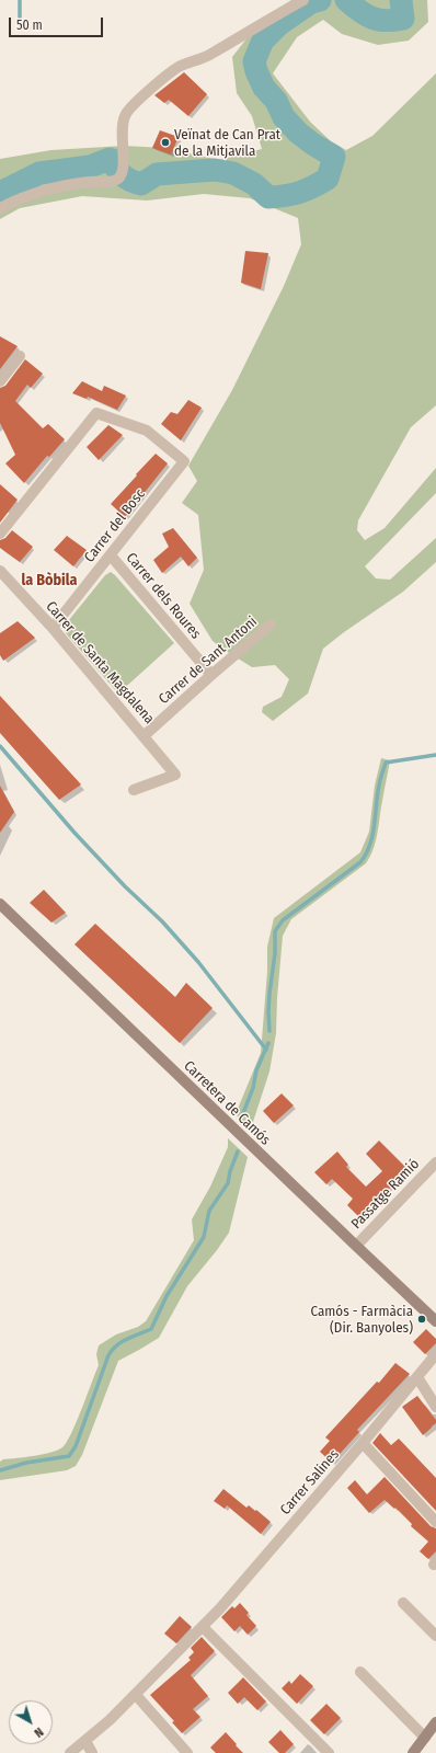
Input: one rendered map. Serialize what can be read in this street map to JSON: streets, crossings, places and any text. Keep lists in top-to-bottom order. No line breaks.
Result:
{"streets":{"street":["Carrer del Bosc","Carrer dels Roures","Carrer de Sant Antoni","Carrer de Santa Magdalena","Carretera de Camós","Passatge Ramió","Carrer Salines"]},"crossings":[["Carrer del Bosc","Carrer dels Roures"],["Carrer del Bosc","Carrer de Santa Magdalena"],["Carrer dels Roures","Carrer de Sant Antoni"],["Carrer de Sant Antoni","Carrer de Santa Magdalena"],["Carretera de Camós","Passatge Ramió"]],"districts":["la Bòbila"],"places":["Veïnat de Can Prat de la Mitjavila","Camós - Farmàcia (Dir. Banyoles)"],"scale_bar":"50 m","north":"bottom right"}
